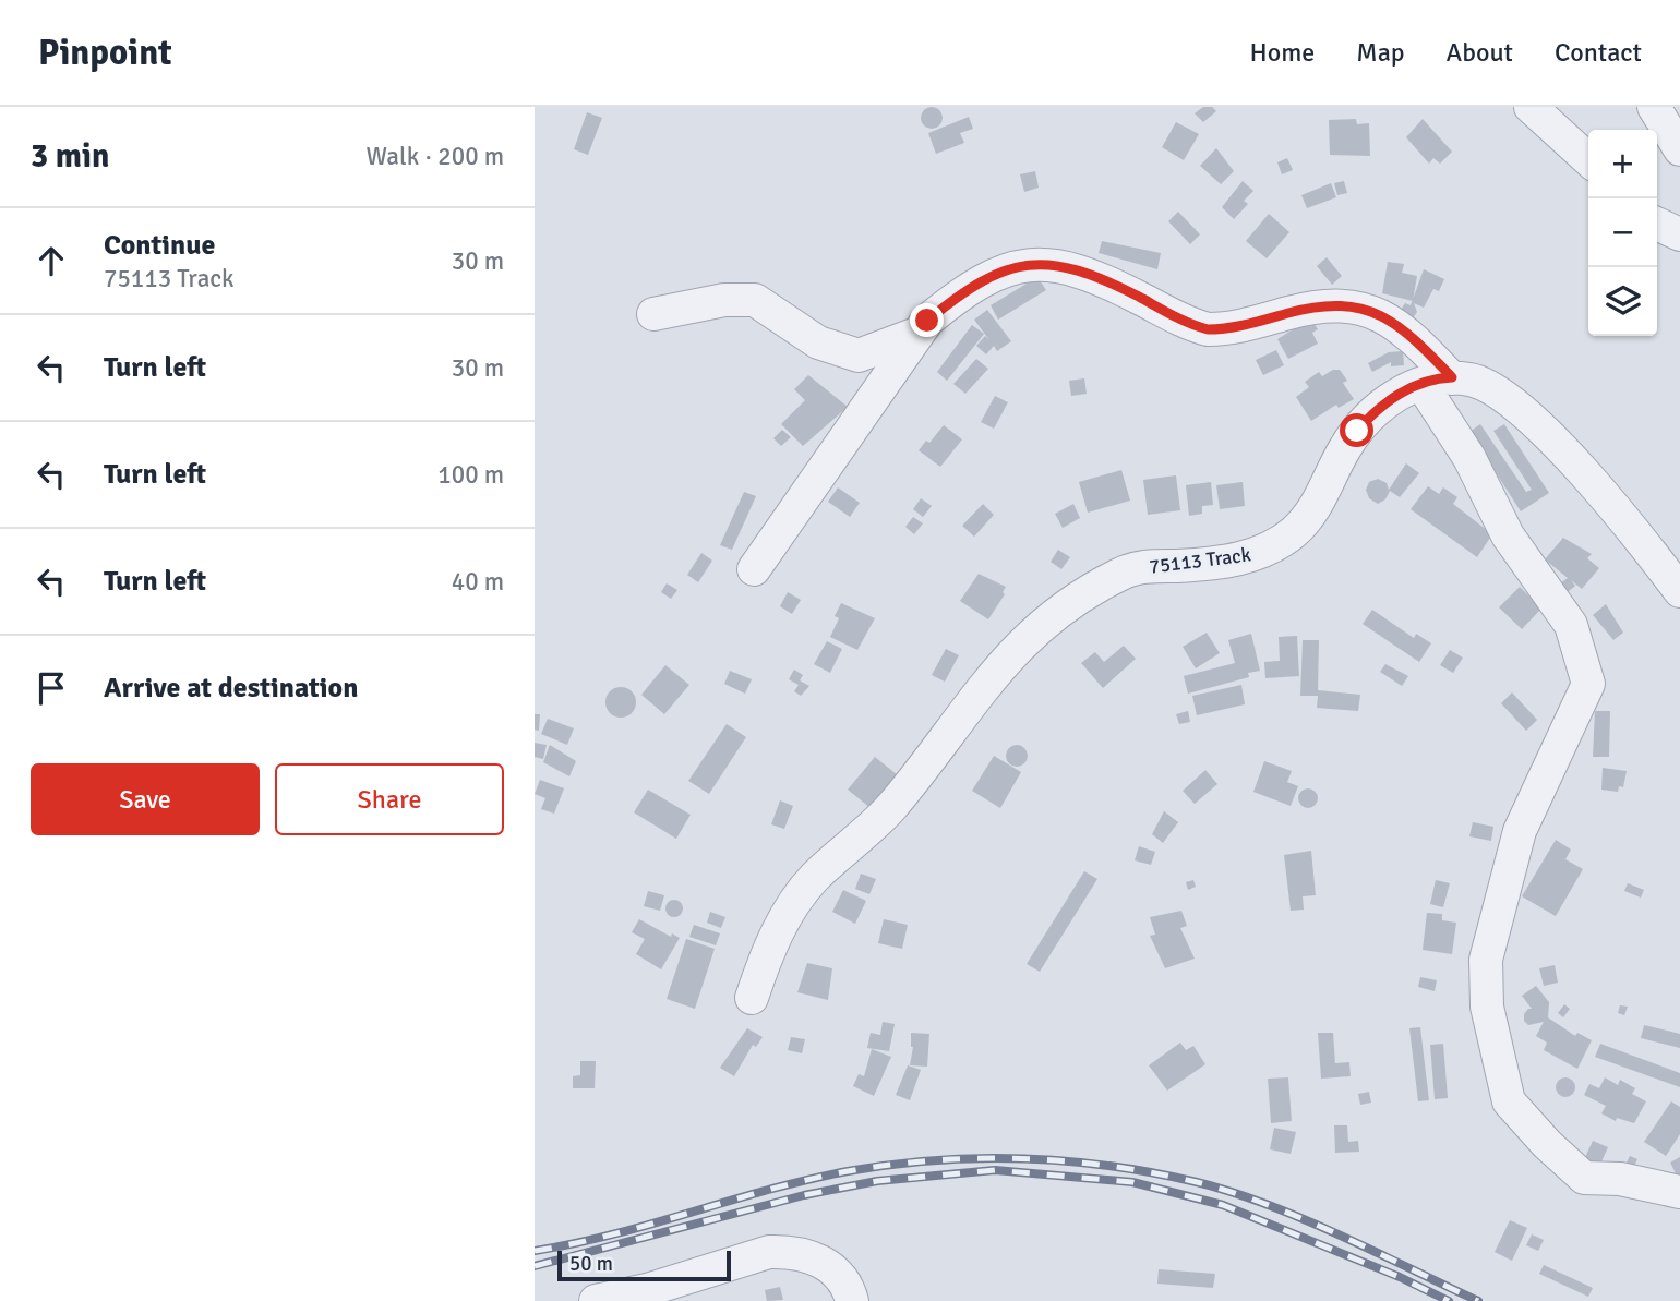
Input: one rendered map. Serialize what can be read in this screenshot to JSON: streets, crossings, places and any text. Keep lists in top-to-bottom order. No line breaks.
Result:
{"streets":{"street":["75113 Track"]},"scale_bar":"50 m","page":{"header":"Pinpoint","nav":["Home","Map","About","Contact"],"heading":["3 min","Walk · 200 m"],"map_buttons":["+","−"],"list":[["Continue","75113 Track","30 m"],["Turn left","30 m"],["Turn left","100 m"],["Turn left","40 m"],"Arrive at destination"],"buttons":["Save","Share"],"scale":"50 m"}}
